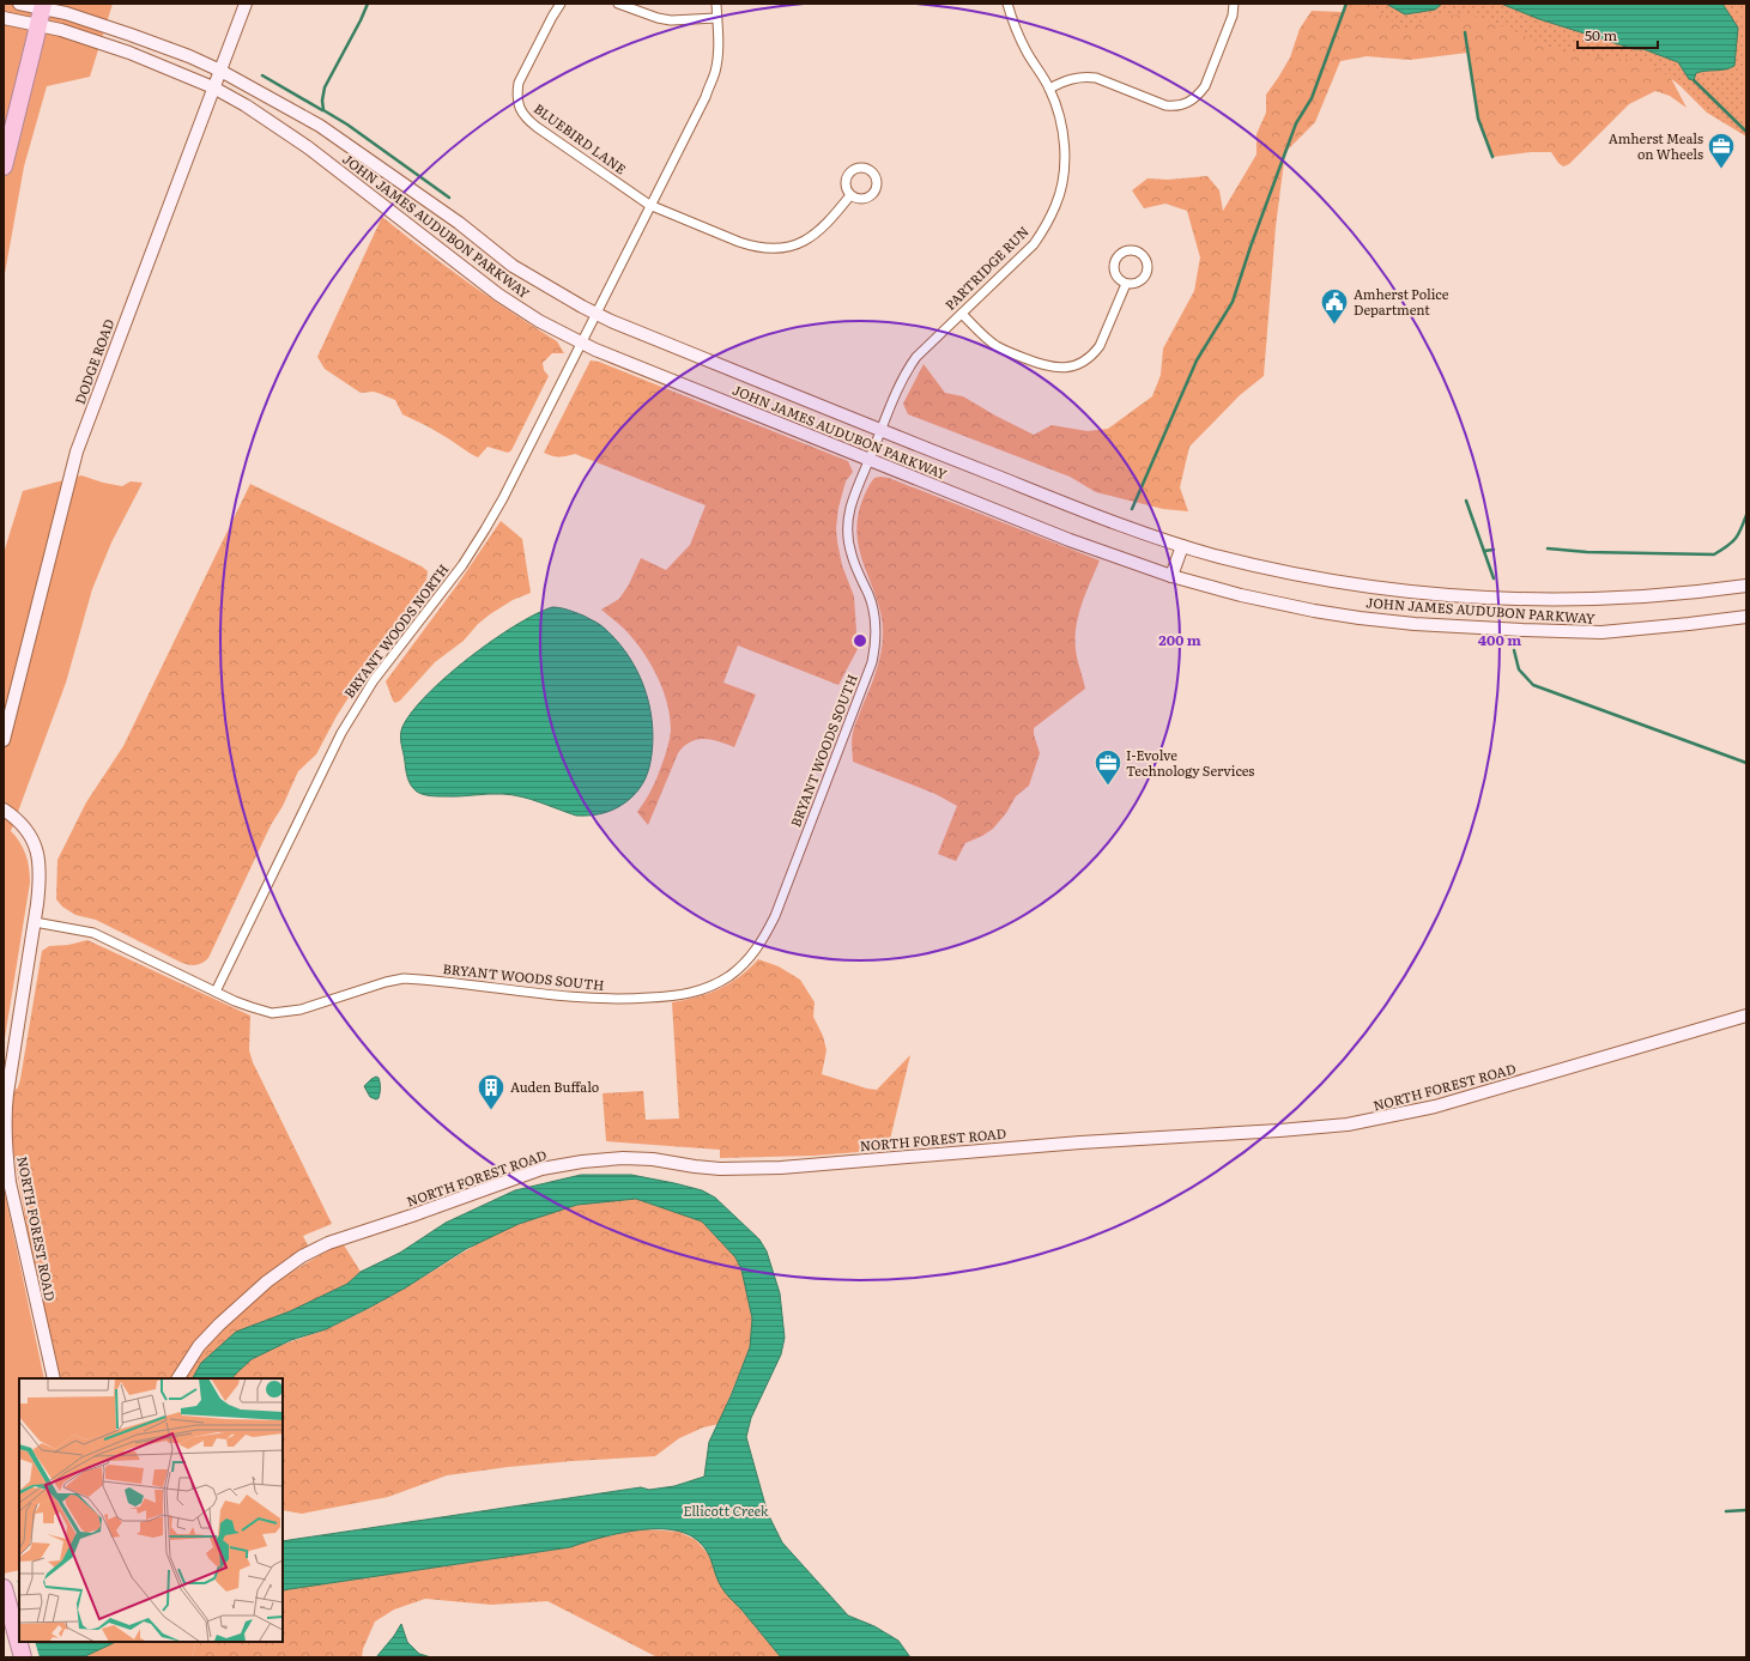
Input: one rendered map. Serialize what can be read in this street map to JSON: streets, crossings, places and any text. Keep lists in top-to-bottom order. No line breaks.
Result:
{"streets":{"main road":["JOHN JAMES AUDUBON PARKWAY","DODGE ROAD","NORTH FOREST ROAD"],"street":["BLUEBIRD LANE","PARTRIDGE RUN","BRYANT WOODS NORTH","BRYANT WOODS SOUTH"]},"crossings":[["JOHN JAMES AUDUBON PARKWAY","PARTRIDGE RUN"],["JOHN JAMES AUDUBON PARKWAY","DODGE ROAD"],["JOHN JAMES AUDUBON PARKWAY","BRYANT WOODS NORTH"],["JOHN JAMES AUDUBON PARKWAY","BRYANT WOODS SOUTH"],["PARTRIDGE RUN","BRYANT WOODS SOUTH"],["BRYANT WOODS NORTH","BRYANT WOODS SOUTH"],["BRYANT WOODS SOUTH","NORTH FOREST ROAD"]],"water":["Ellicott Creek"],"places":{"office":["Amherst Meals on Wheels","I-Evolve Technology Services"],"public building":["Amherst Police Department"],"building":["Auden Buffalo"]},"scale_bar":"50 m","rings":["200 m","400 m"]}
